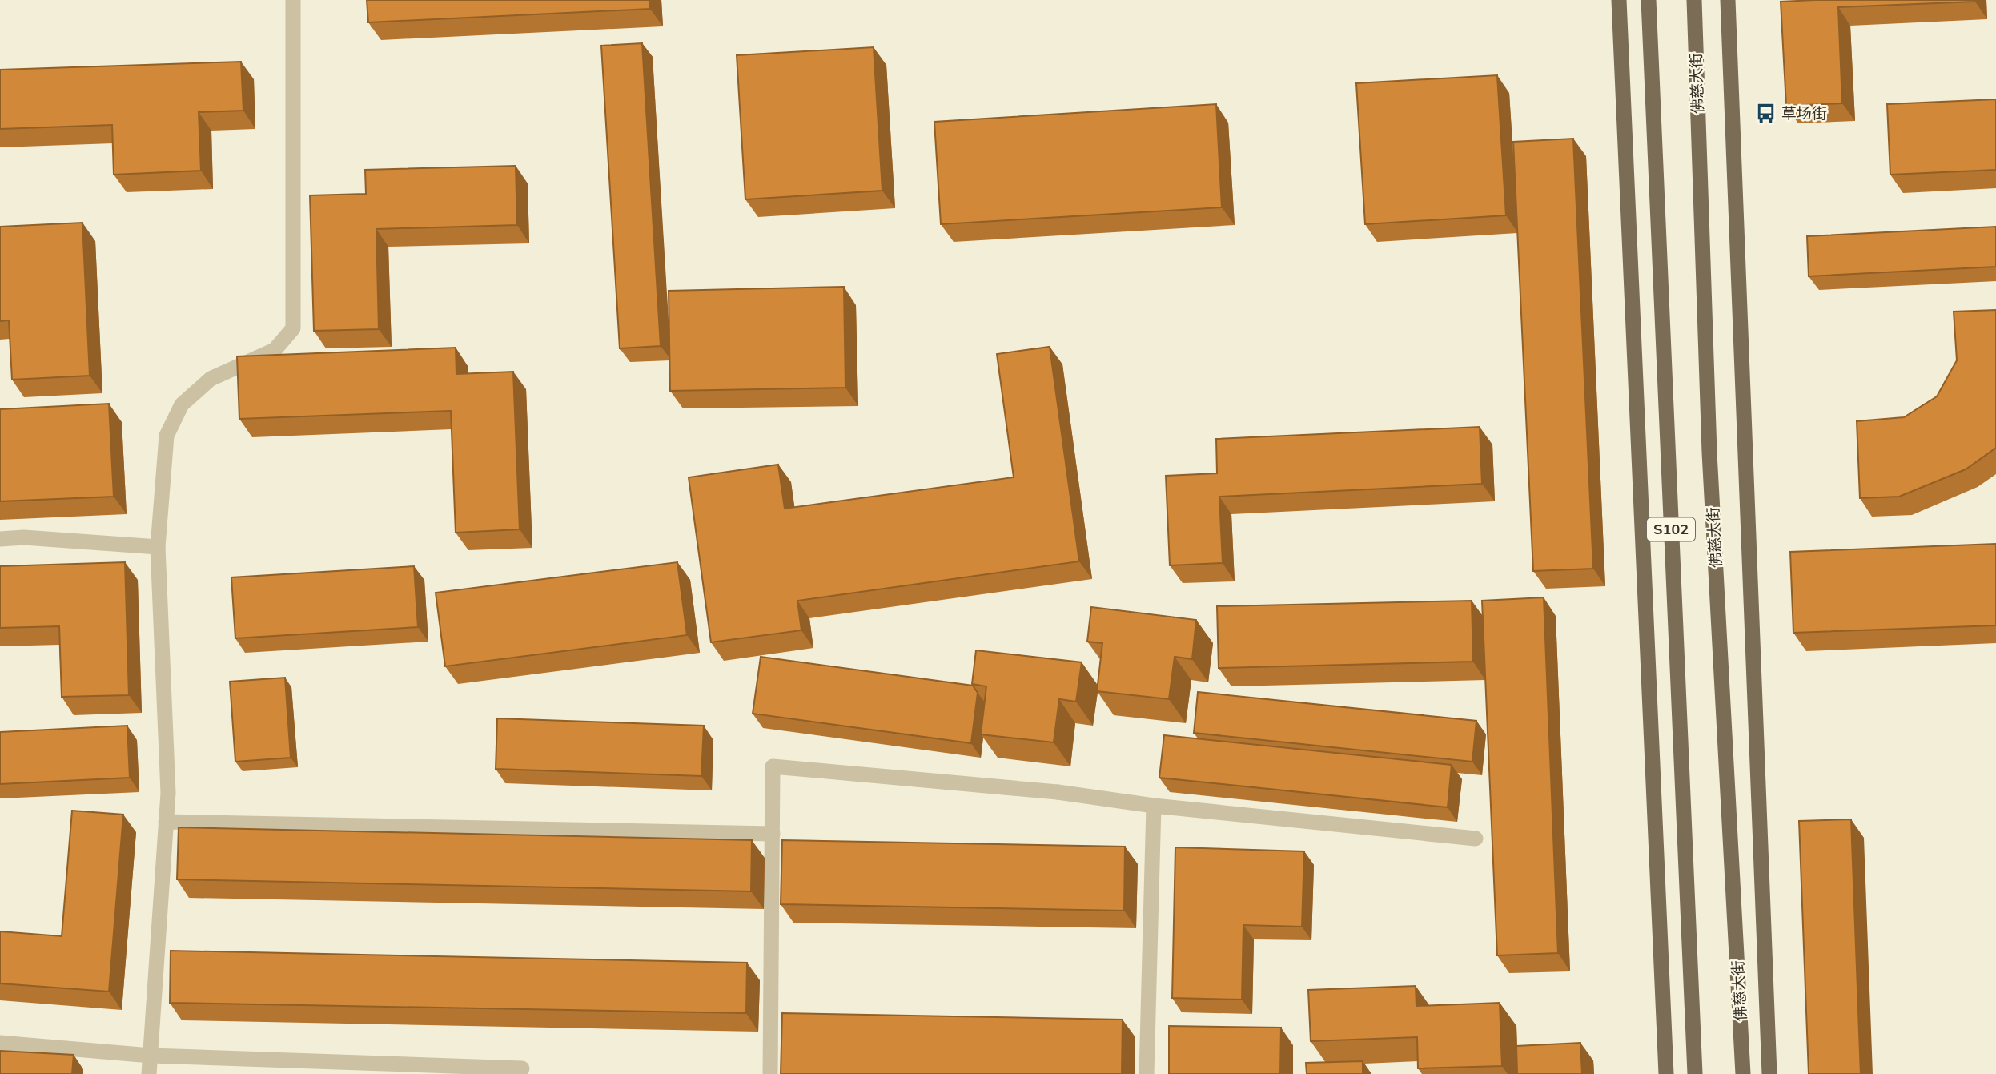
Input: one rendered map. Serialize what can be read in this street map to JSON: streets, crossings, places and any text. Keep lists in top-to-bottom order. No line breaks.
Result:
{"streets":{"main road":["佛慈大街","S102"]},"places":{"bus stop":["草场街"]}}
